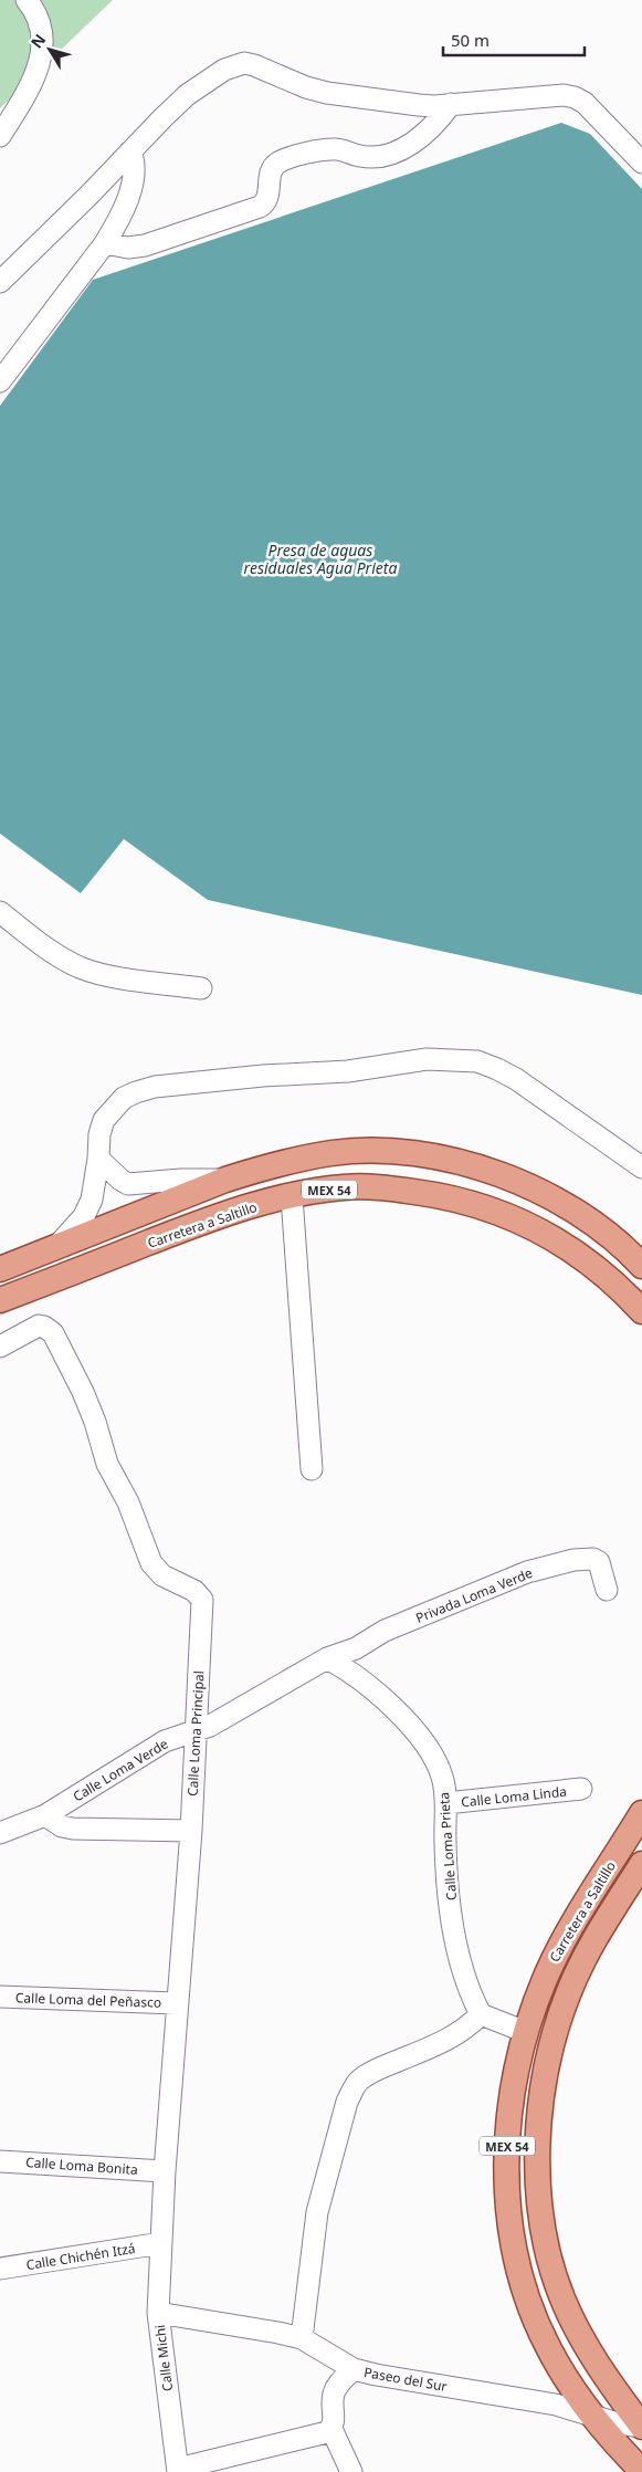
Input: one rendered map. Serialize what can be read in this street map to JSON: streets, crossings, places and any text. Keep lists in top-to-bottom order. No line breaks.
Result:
{"streets":{"main road":["MEX 54","Carretera a Saltillo"],"street":["Privada Loma Verde","Calle Loma Principal","Calle Loma Verde","Calle Loma Linda","Calle Loma Prieta","Calle Loma del Peñasco","Calle Loma Bonita","Calle Chichén Itzá","Calle Michi","Paseo del Sur"]},"crossings":[["Carretera a Saltillo","Paseo del Sur"],["Privada Loma Verde","Calle Loma Verde"],["Privada Loma Verde","Calle Loma Prieta"],["Calle Loma Principal","Calle Loma Verde"],["Calle Loma Principal","Calle Loma del Peñasco"],["Calle Loma Principal","Calle Loma Bonita"],["Calle Loma Principal","Calle Chichén Itzá"],["Calle Loma Principal","Calle Michi"],["Calle Loma Verde","Calle Loma Prieta"],["Calle Loma Linda","Calle Loma Prieta"],["Calle Chichén Itzá","Calle Michi"],["Calle Michi","Paseo del Sur"]],"water":["Presa de aguas residuales Agua Prieta"],"scale_bar":"50 m","north":"top left"}
